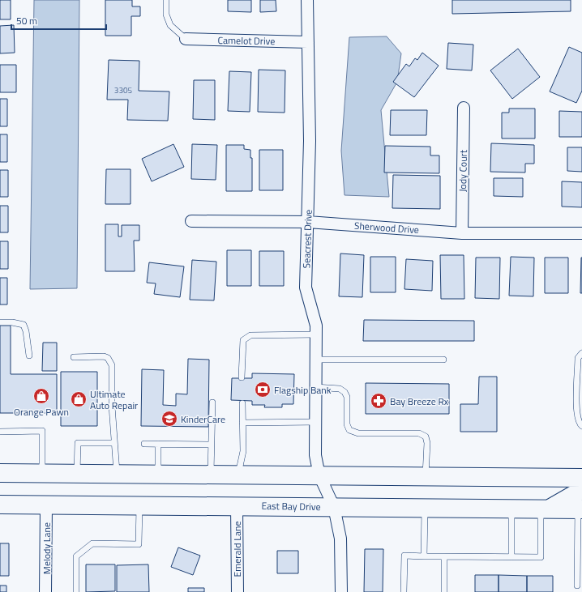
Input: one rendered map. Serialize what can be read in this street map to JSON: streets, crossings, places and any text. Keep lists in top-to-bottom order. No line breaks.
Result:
{"streets":{"main road":["East Bay Drive"],"street":["Camelot Drive","Jody Court","Sherwood Drive","Seacrest Drive","Melody Lane","Emerald Lane"]},"crossings":[["Camelot Drive","Seacrest Drive"],["Jody Court","Sherwood Drive"],["Sherwood Drive","Seacrest Drive"],["Seacrest Drive","East Bay Drive"],["East Bay Drive","Melody Lane"],["East Bay Drive","Emerald Lane"]],"places":{"bank":["Flagship Bank"],"shop":["Orange Pawn","Ultimate Auto Repair"],"pharmacy":["Bay Breeze Rx"],"school or university":["KinderCare"]},"house_numbers":["3305"],"scale_bar":"50 m"}
